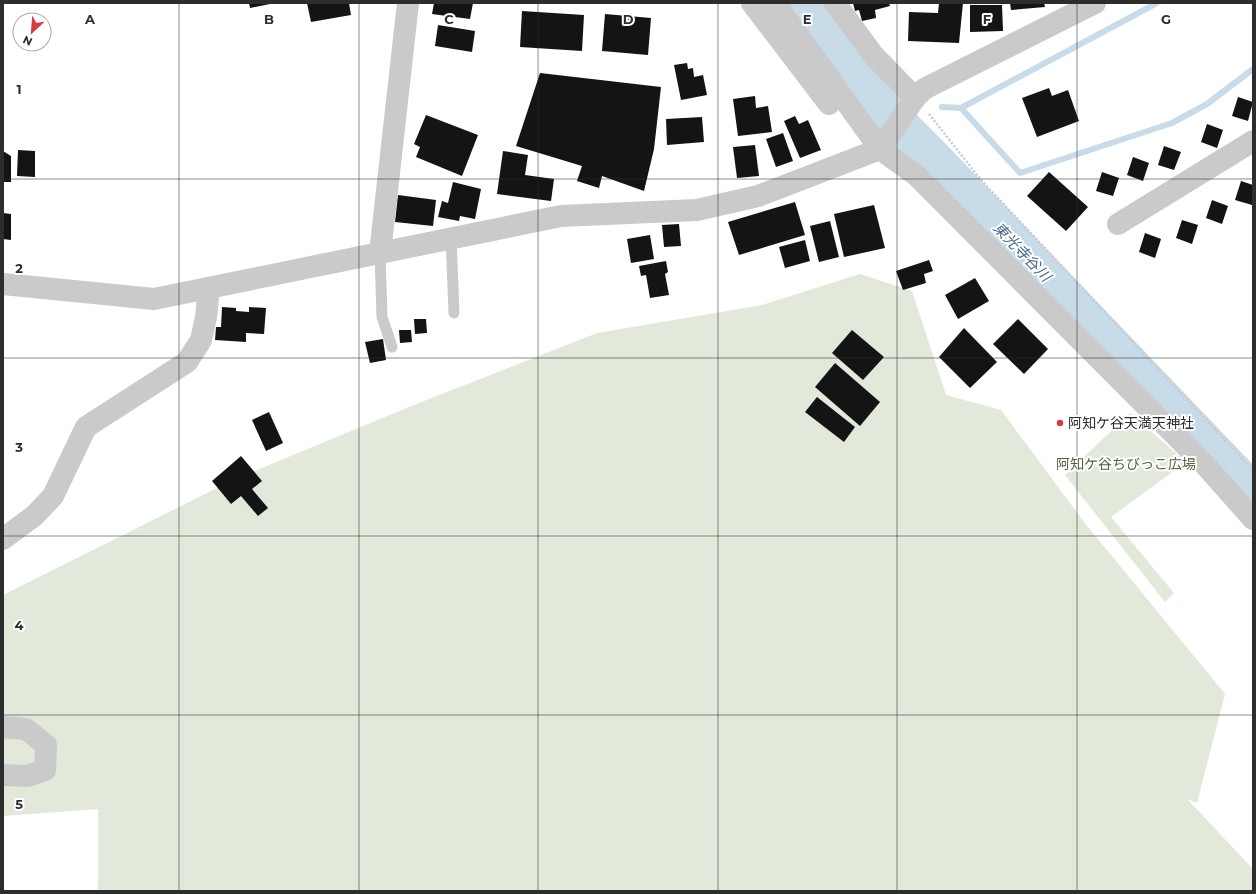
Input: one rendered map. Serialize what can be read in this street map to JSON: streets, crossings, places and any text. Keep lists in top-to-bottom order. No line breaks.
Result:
{"water":["東光寺谷川"],"parks":["阿知ケ谷ちびっこ広場"],"places":["阿知ケ谷天満天神社"],"north":"bottom left","grid":{"columns":["A","B","C","D","E","F","G"],"rows":["1","2","3","4","5"]}}
